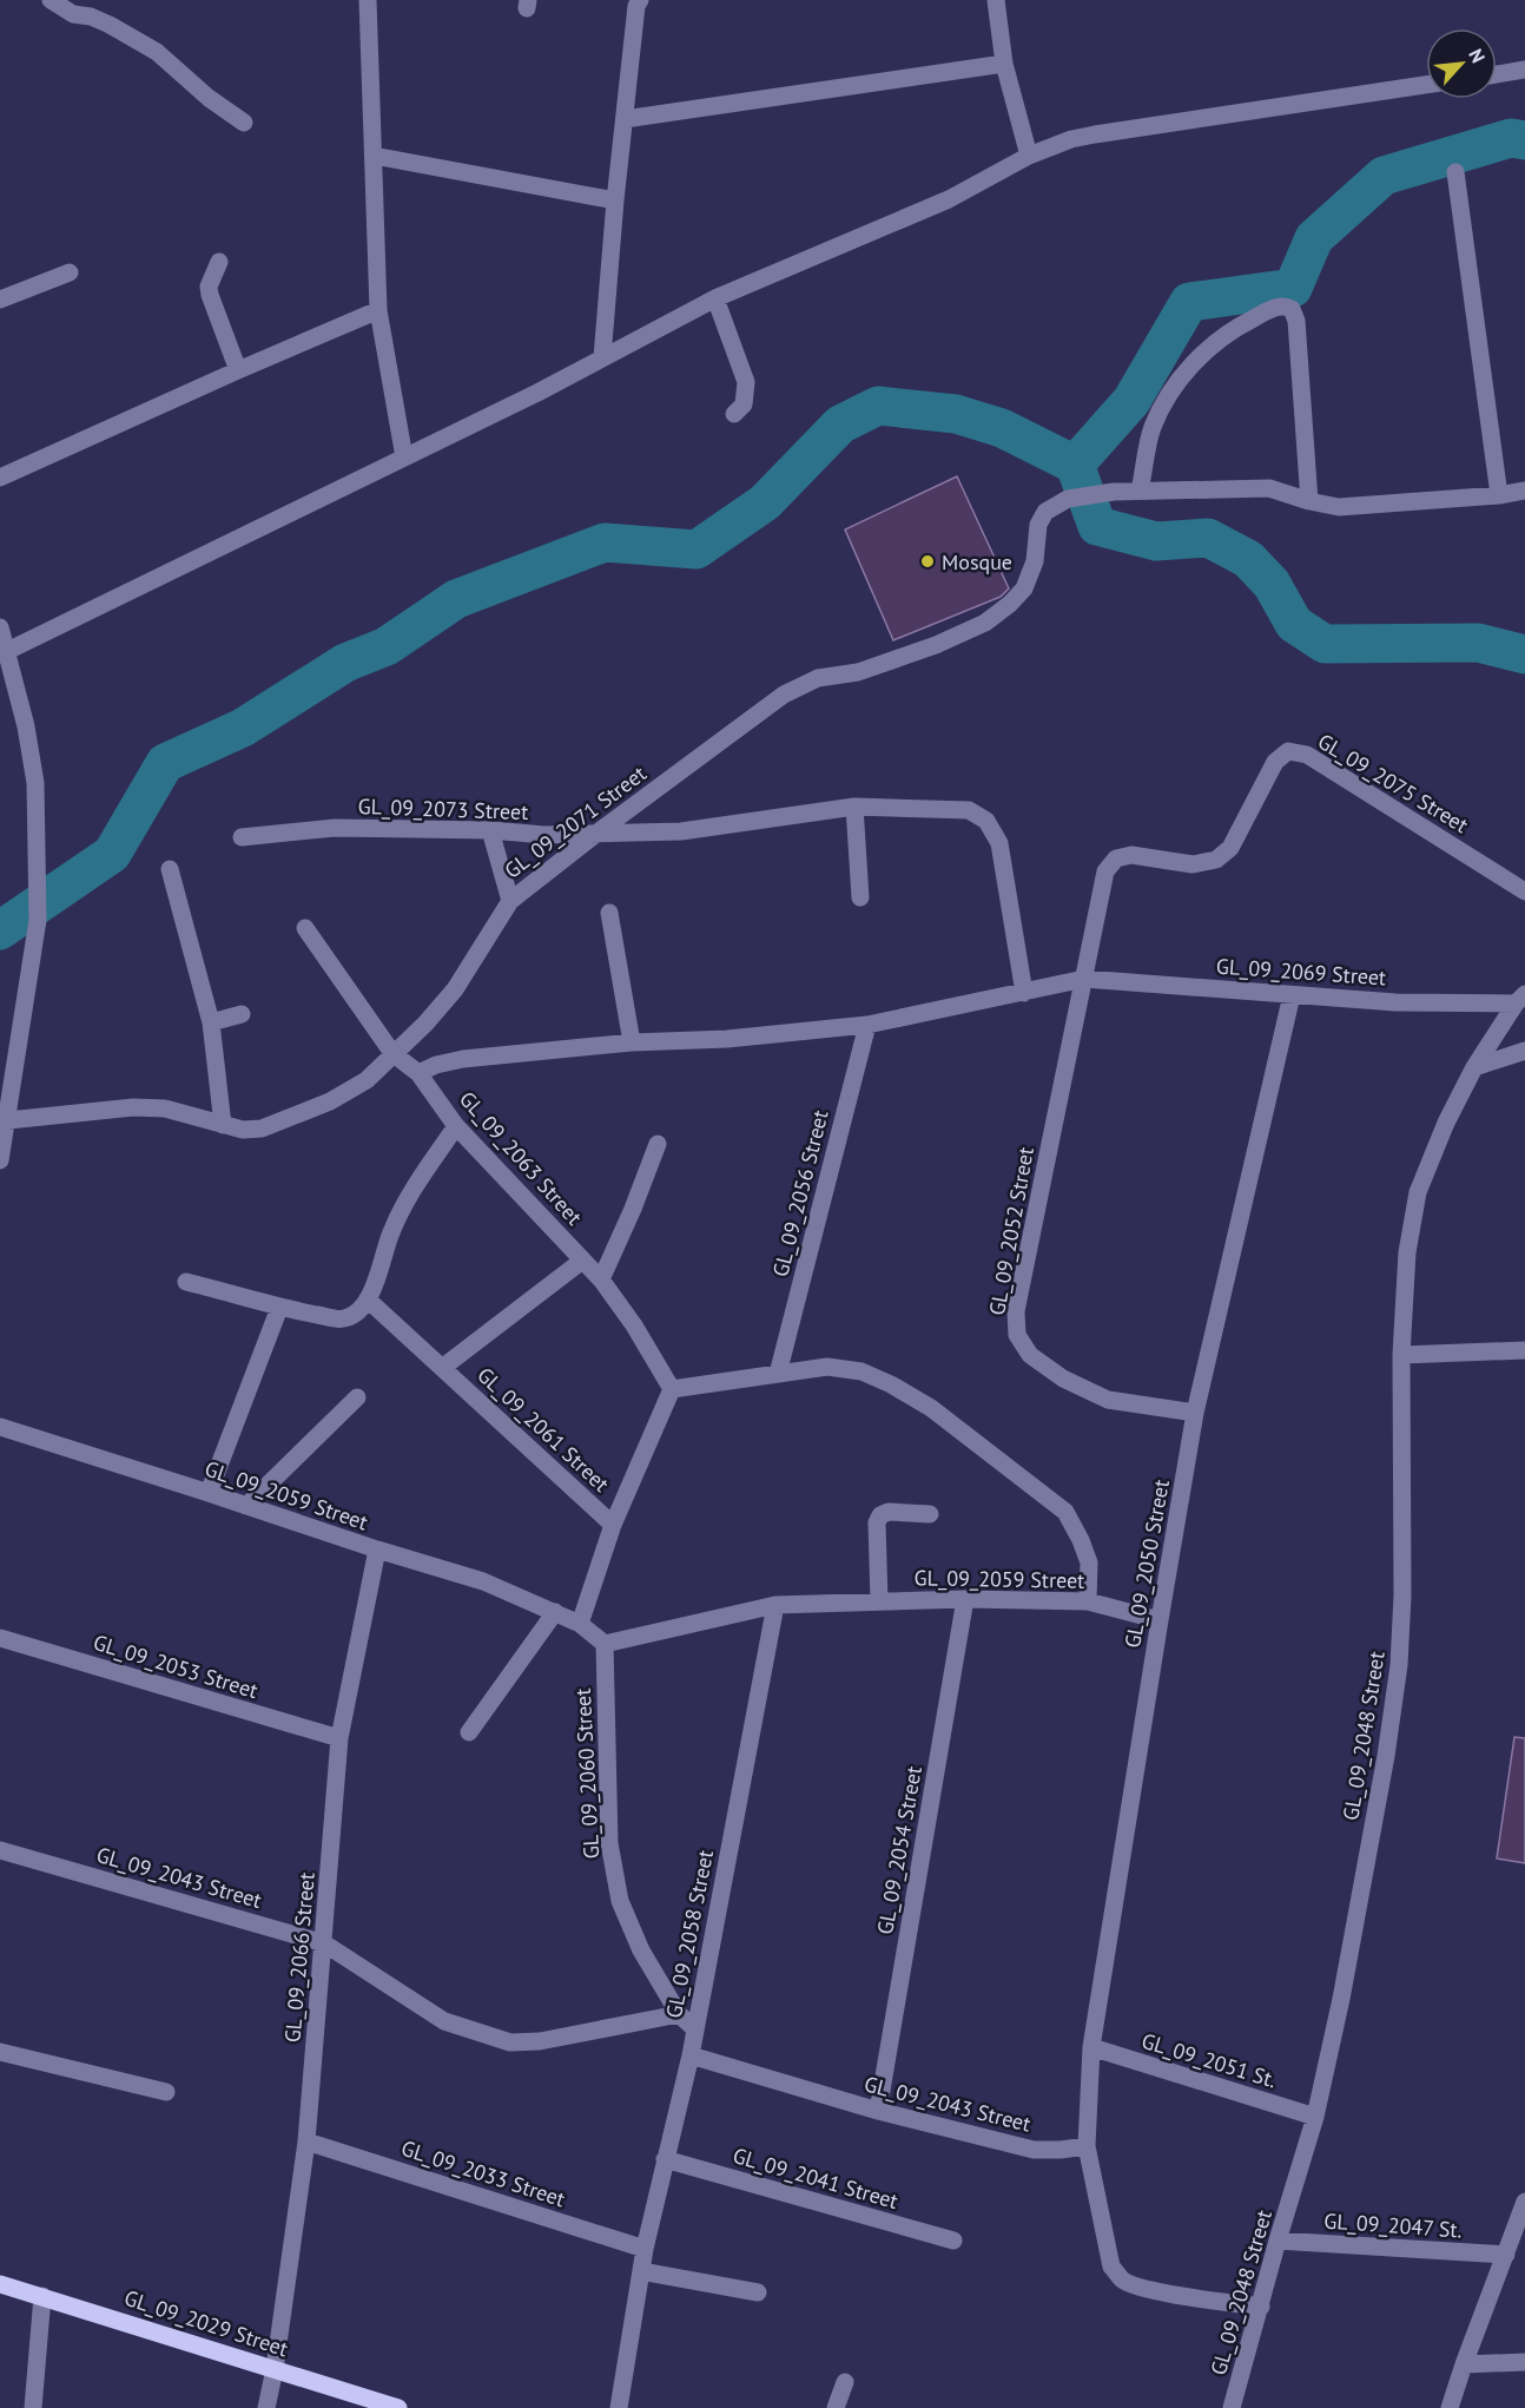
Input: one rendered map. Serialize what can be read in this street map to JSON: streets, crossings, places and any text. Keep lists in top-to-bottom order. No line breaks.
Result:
{"streets":{"main road":["GL_09_2029 Street"],"street":["GL_09_2075 Street","GL_09_2073 Street","GL_09_2071 Street","GL_09_2069 Street","GL_09_2063 Street","GL_09_2056 Street","GL_09_2052 Street","GL_09_2061 Street","GL_09_2059 Street","GL_09_2050 Street","GL_09_2053 Street","GL_09_2048 Street","GL_09_2060 Street","GL_09_2054 Street","GL_09_2043 Street","GL_09_2058 Street","GL_09_2066 Street","GL_09_2051 St.","GL_09_2033 Street","GL_09_2041 Street","GL_09_2047 St."]},"crossings":[["GL_09_2075 Street","GL_09_2069 Street"],["GL_09_2075 Street","GL_09_2052 Street"],["GL_09_2073 Street","GL_09_2071 Street"],["GL_09_2073 Street","GL_09_2069 Street"],["GL_09_2071 Street","GL_09_2063 Street"],["GL_09_2069 Street","GL_09_2063 Street"],["GL_09_2069 Street","GL_09_2056 Street"],["GL_09_2069 Street","GL_09_2052 Street"],["GL_09_2069 Street","GL_09_2050 Street"],["GL_09_2069 Street","GL_09_2048 Street"],["GL_09_2063 Street","GL_09_2061 Street"],["GL_09_2052 Street","GL_09_2050 Street"],["GL_09_2059 Street","GL_09_2050 Street"],["GL_09_2059 Street","GL_09_2060 Street"],["GL_09_2059 Street","GL_09_2054 Street"],["GL_09_2059 Street","GL_09_2058 Street"],["GL_09_2059 Street","GL_09_2066 Street"],["GL_09_2050 Street","GL_09_2043 Street"],["GL_09_2050 Street","GL_09_2051 St."],["GL_09_2053 Street","GL_09_2066 Street"],["GL_09_2048 Street","GL_09_2051 St."],["GL_09_2048 Street","GL_09_2047 St."],["GL_09_2060 Street","GL_09_2043 Street"],["GL_09_2054 Street","GL_09_2043 Street"],["GL_09_2043 Street","GL_09_2058 Street"],["GL_09_2043 Street","GL_09_2066 Street"],["GL_09_2058 Street","GL_09_2033 Street"],["GL_09_2058 Street","GL_09_2041 Street"],["GL_09_2066 Street","GL_09_2033 Street"],["GL_09_2066 Street","GL_09_2029 Street"]],"places":["Mosque"],"north":"top right"}
